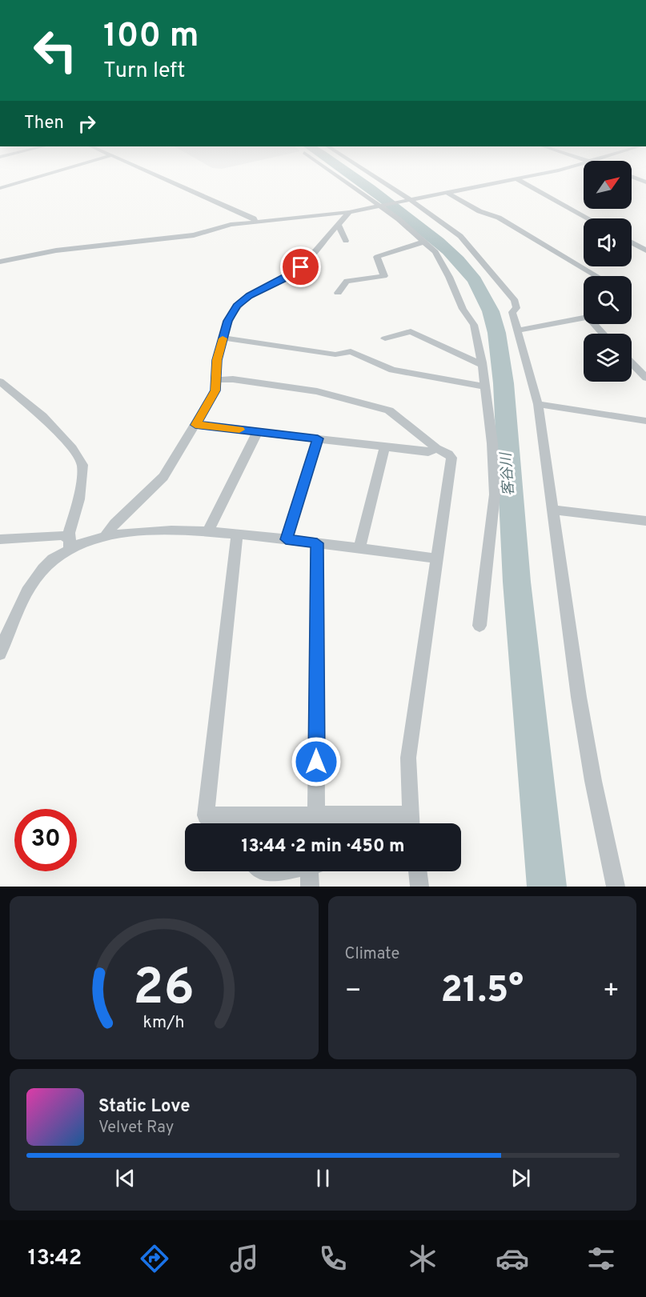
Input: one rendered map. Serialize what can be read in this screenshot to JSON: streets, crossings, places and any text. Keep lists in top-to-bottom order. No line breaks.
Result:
{"water":["客谷川"],"north":"top right","page":{"turn":["100 m","Turn left"],"then":"Then","limit":"30","trip":"13:44 · 2 min · 450 m","tile":"Climate","heat":["−","21.5°","+"],"song":["Static Love","Velvet Ray"],"tabs":"13:42","gauge":["26","km/h"]}}
